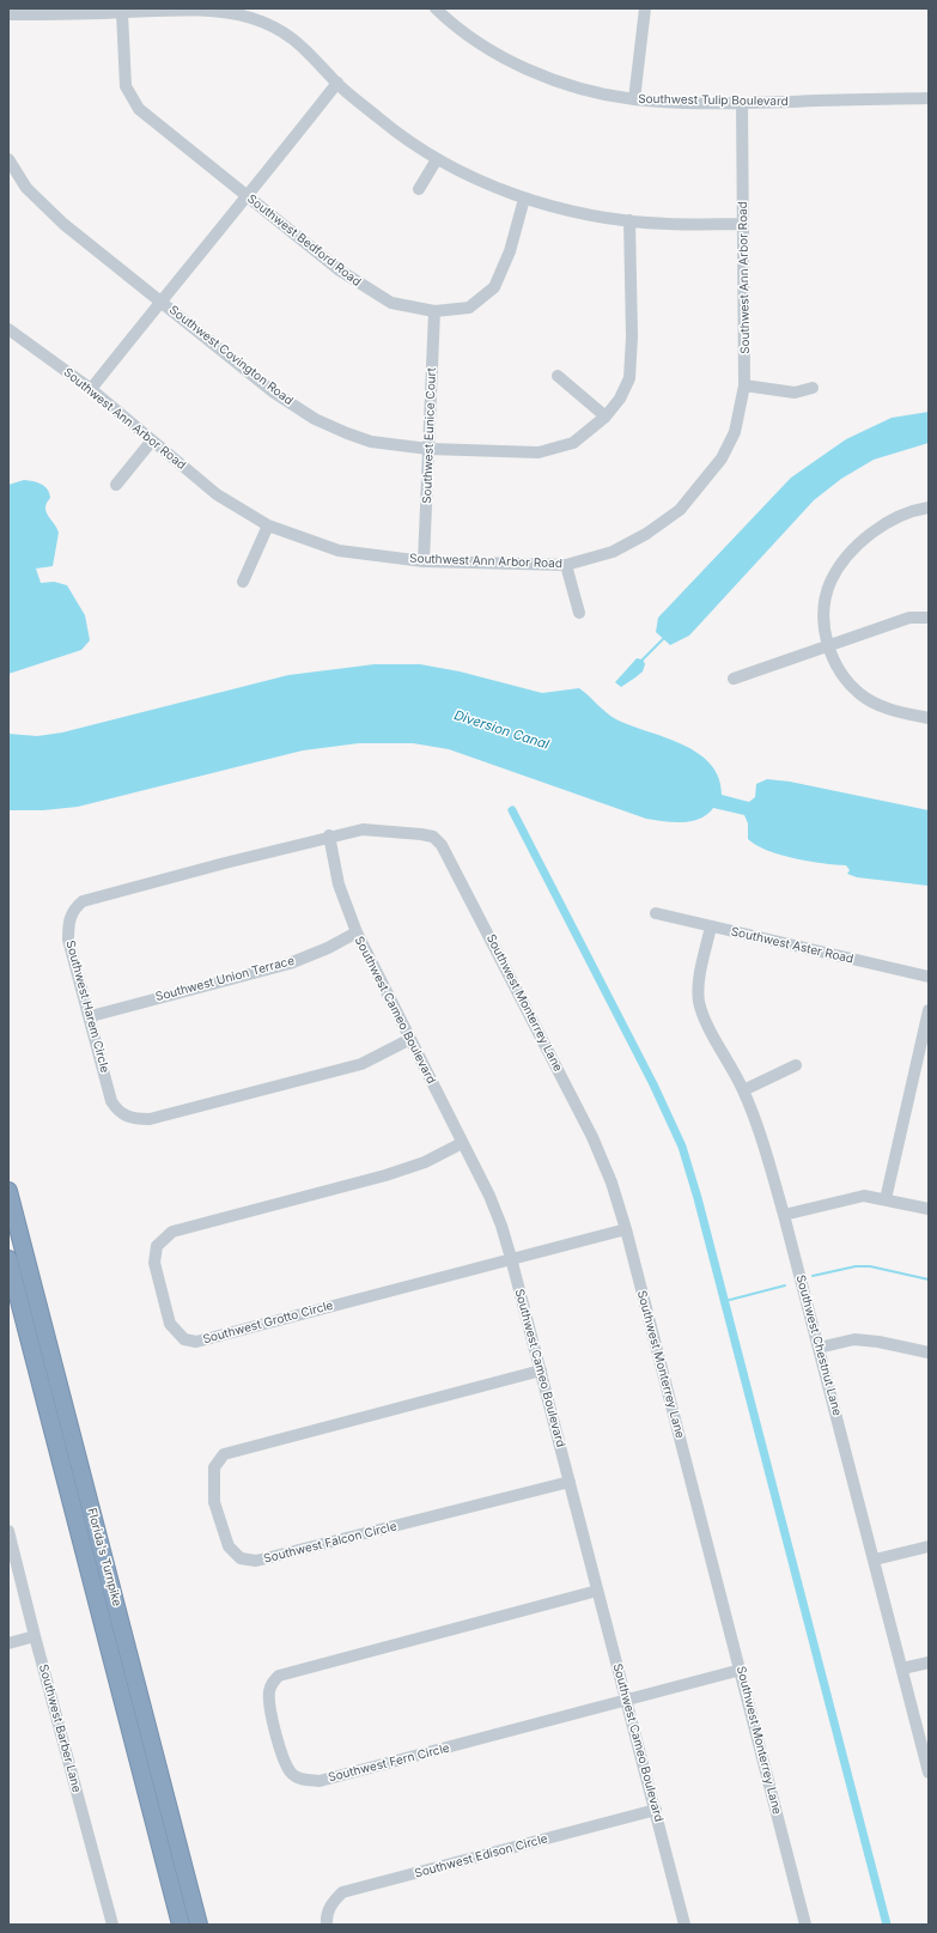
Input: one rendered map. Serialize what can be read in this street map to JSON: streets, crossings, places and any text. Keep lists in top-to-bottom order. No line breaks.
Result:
{"streets":{"highway":["Florida's Turnpike"],"street":["Southwest Tulip Boulevard","Southwest Bedford Road","Southwest Ann Arbor Road","Southwest Covington Road","Southwest Eunice Court","Southwest Aster Road","Southwest Union Terrace","Southwest Monterrey Lane","Southwest Harem Circle","Southwest Cameo Boulevard","Southwest Grotto Circle","Southwest Chestnut Lane","Southwest Falcon Circle","Southwest Barber Lane","Southwest Fern Circle","Southwest Edison Circle"]},"crossings":[["Southwest Tulip Boulevard","Southwest Ann Arbor Road"],["Southwest Bedford Road","Southwest Eunice Court"],["Southwest Ann Arbor Road","Southwest Eunice Court"],["Southwest Covington Road","Southwest Eunice Court"],["Southwest Aster Road","Southwest Chestnut Lane"],["Southwest Union Terrace","Southwest Harem Circle"],["Southwest Union Terrace","Southwest Cameo Boulevard"],["Southwest Monterrey Lane","Southwest Harem Circle"],["Southwest Monterrey Lane","Southwest Grotto Circle"],["Southwest Monterrey Lane","Southwest Fern Circle"],["Southwest Harem Circle","Southwest Cameo Boulevard"],["Southwest Cameo Boulevard","Southwest Grotto Circle"],["Southwest Cameo Boulevard","Southwest Falcon Circle"],["Southwest Cameo Boulevard","Southwest Fern Circle"],["Southwest Cameo Boulevard","Southwest Edison Circle"]],"water":["Diversion Canal"]}
